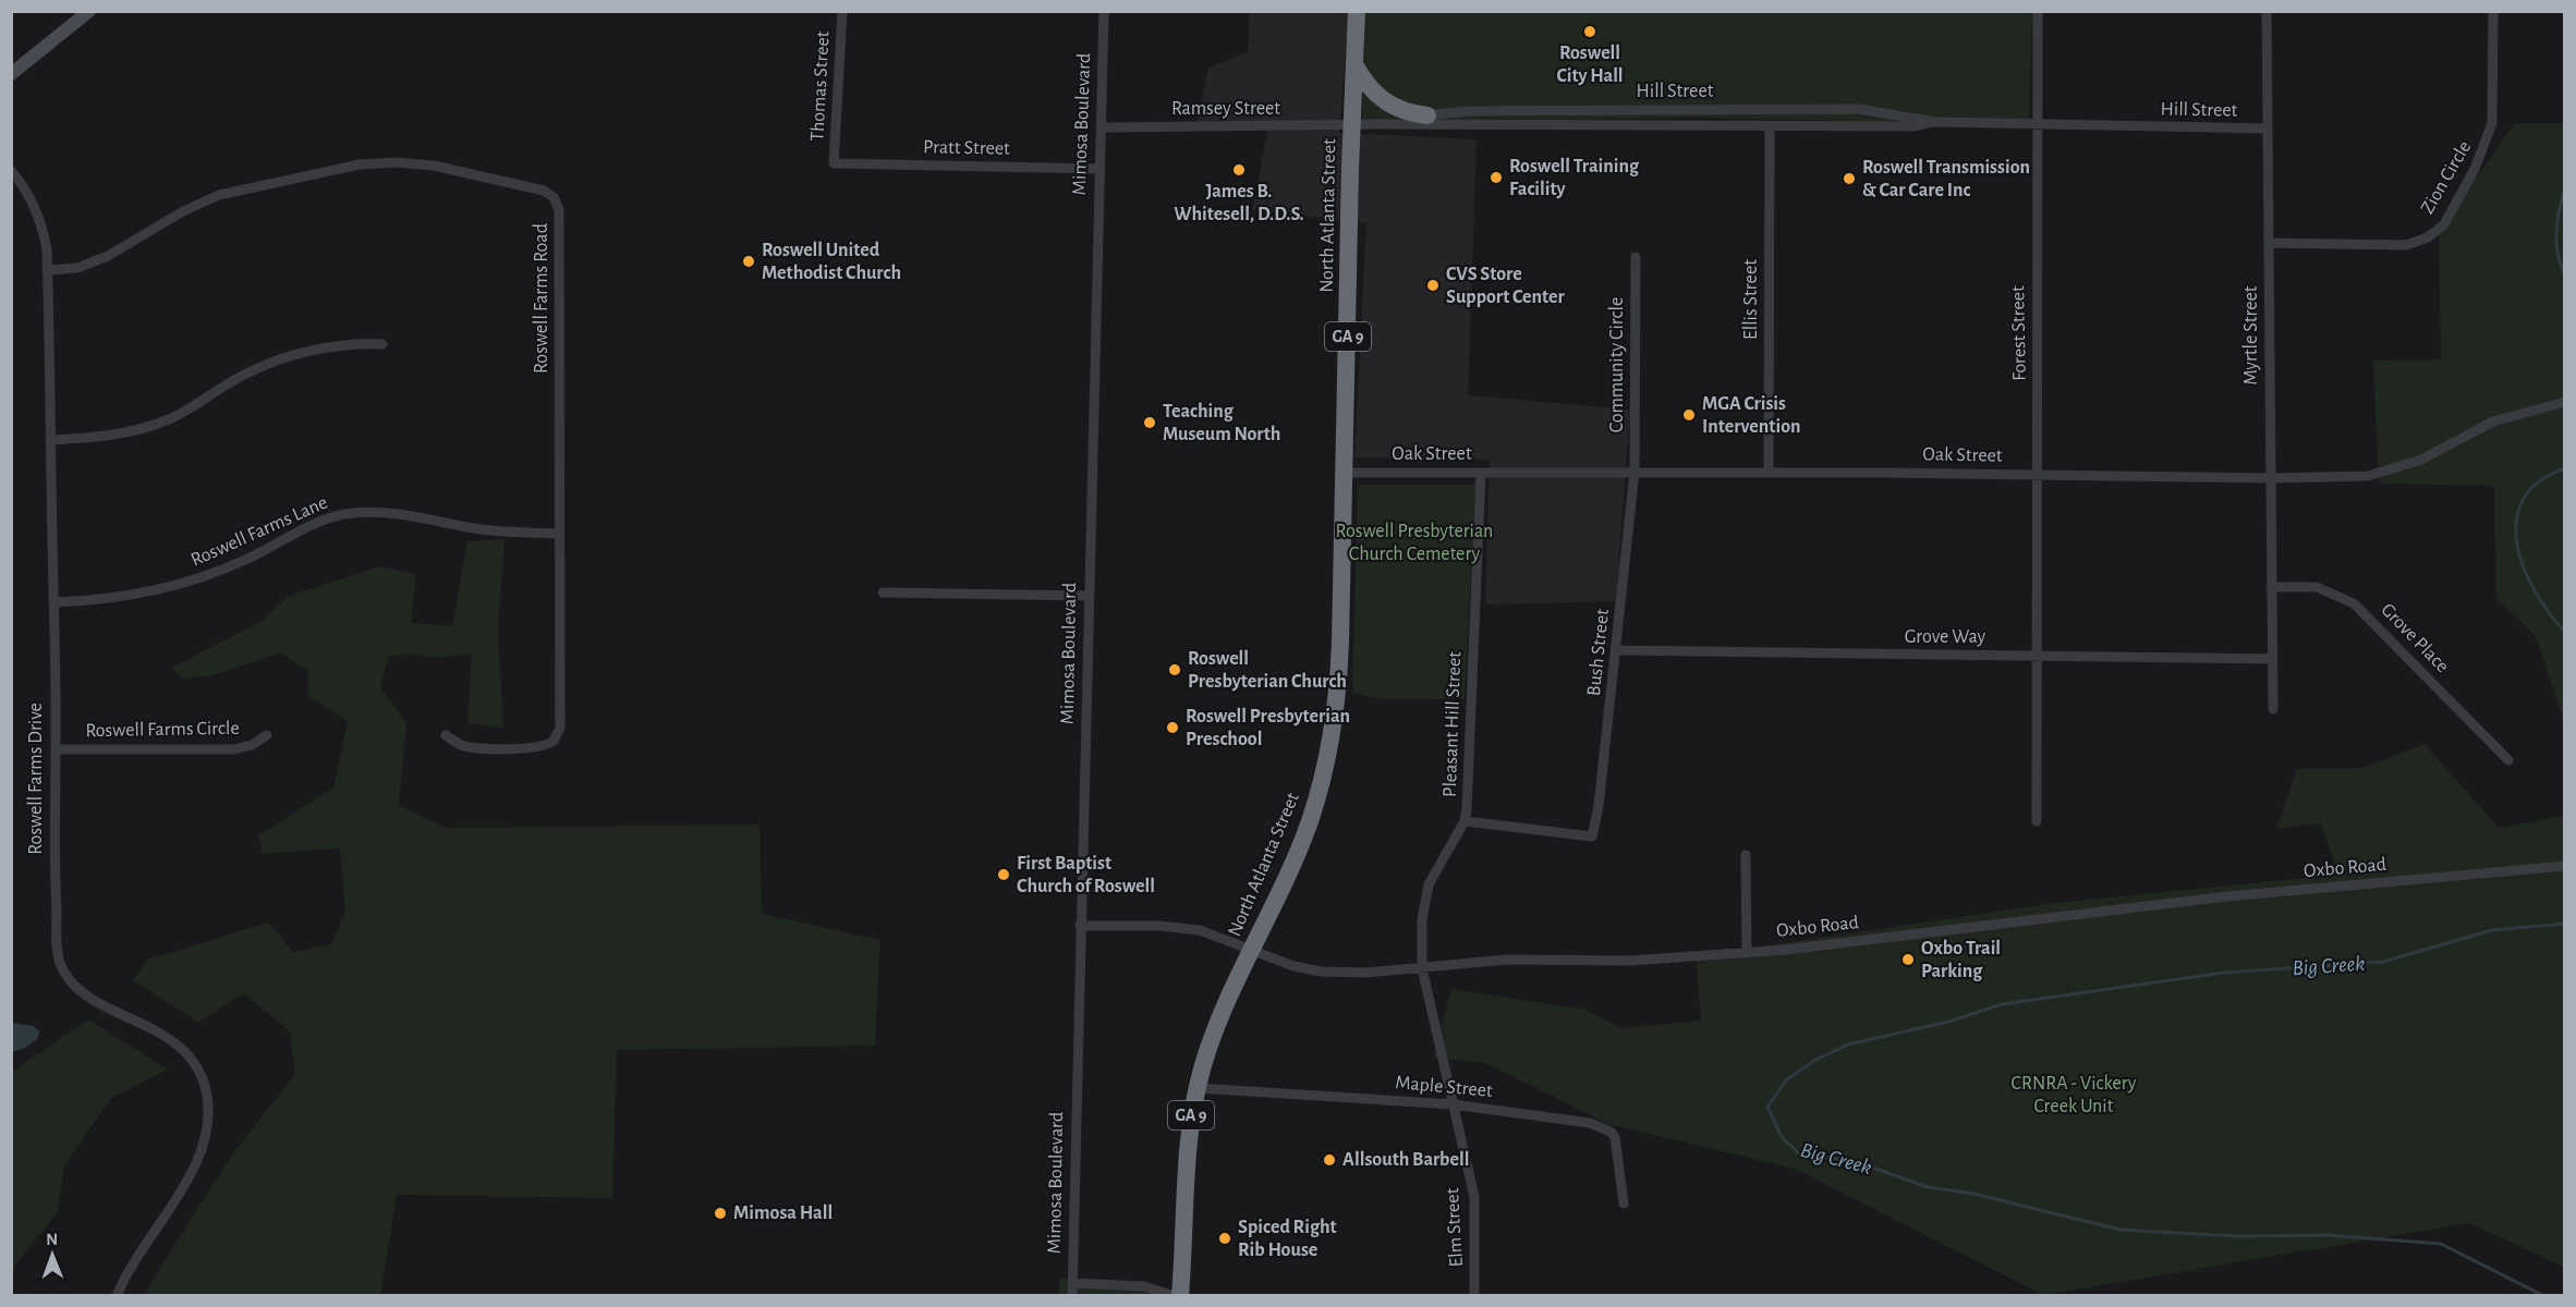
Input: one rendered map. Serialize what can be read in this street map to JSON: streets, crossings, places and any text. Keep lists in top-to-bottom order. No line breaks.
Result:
{"streets":{"highway":["North Atlanta Street","GA 9"],"street":["Thomas Street","Hill Street","Ramsey Street","Mimosa Boulevard","Pratt Street","Zion Circle","Roswell Farms Road","Ellis Street","Forest Street","Myrtle Street","Community Circle","Oak Street","Roswell Farms Lane","Grove Way","Grove Place","Bush Street","Pleasant Hill Street","Roswell Farms Circle","Roswell Farms Drive","Oxbo Road","Maple Street","Elm Street"]},"crossings":[["Thomas Street","Pratt Street"],["Hill Street","Ramsey Street"],["Hill Street","North Atlanta Street"],["Hill Street","Ellis Street"],["Hill Street","Forest Street"],["Hill Street","Myrtle Street"],["Ramsey Street","Mimosa Boulevard"],["Ramsey Street","North Atlanta Street"],["Mimosa Boulevard","Pratt Street"],["Mimosa Boulevard","Oxbo Road"],["Zion Circle","Myrtle Street"],["North Atlanta Street","GA 9"],["North Atlanta Street","Oak Street"],["North Atlanta Street","Oxbo Road"],["North Atlanta Street","Maple Street"],["Roswell Farms Road","Roswell Farms Lane"],["Roswell Farms Road","Roswell Farms Drive"],["Ellis Street","Oak Street"],["Forest Street","Oak Street"],["Forest Street","Grove Way"],["Myrtle Street","Oak Street"],["Myrtle Street","Grove Way"],["Myrtle Street","Grove Place"],["Community Circle","Oak Street"],["Community Circle","Bush Street"],["Oak Street","Bush Street"],["Oak Street","Pleasant Hill Street"],["Roswell Farms Lane","Roswell Farms Drive"],["Grove Way","Bush Street"],["Bush Street","Pleasant Hill Street"],["Pleasant Hill Street","Oxbo Road"],["Pleasant Hill Street","Elm Street"],["Roswell Farms Circle","Roswell Farms Drive"],["Oxbo Road","Elm Street"],["Maple Street","Elm Street"]],"water":["Big Creek"],"parks":["Roswell Presbyterian Church Cemetery","CRNRA - Vickery Creek Unit"],"places":["Roswell City Hall","James B. Whitesell, D.D.S.","Roswell Training Facility","Roswell Transmission & Car Care Inc","Roswell United Methodist Church","CVS Store Support Center","MGA Crisis Intervention","Teaching Museum North","Roswell Presbyterian Church","Roswell Presbyterian Preschool","First Baptist Church of Roswell","Oxbo Trail Parking","Allsouth Barbell","Mimosa Hall","Spiced Right Rib House"],"north":"top"}
